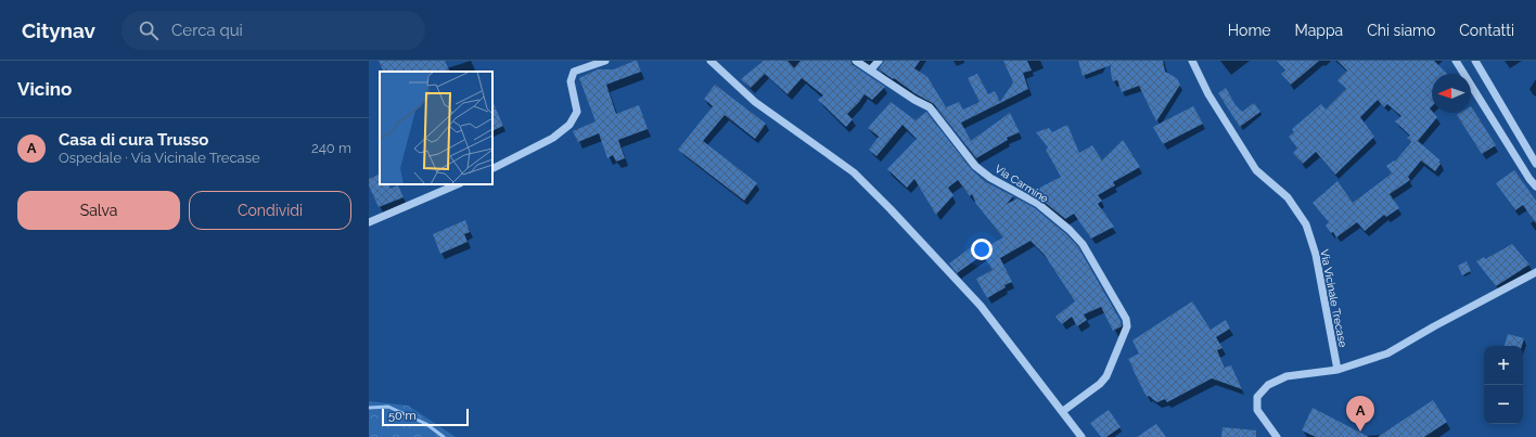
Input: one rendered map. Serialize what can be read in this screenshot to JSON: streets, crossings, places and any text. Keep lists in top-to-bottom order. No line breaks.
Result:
{"streets":{"street":["Via Carmine","Via Vicinale Trecase"]},"scale_bar":"50 m","north":"left","page":{"header":"Citynav","search":"Cerca qui","nav":["Home","Mappa","Chi siamo","Contatti"],"heading":"Vicino","list":[{"mark":"A","name":"Casa di cura Trusso","note":"Ospedale · Via Vicinale Trecase","value":"240 m"}],"buttons":["Salva","Condividi"],"map_buttons":["+","−"],"pins":"A","scale":"50 m"}}
